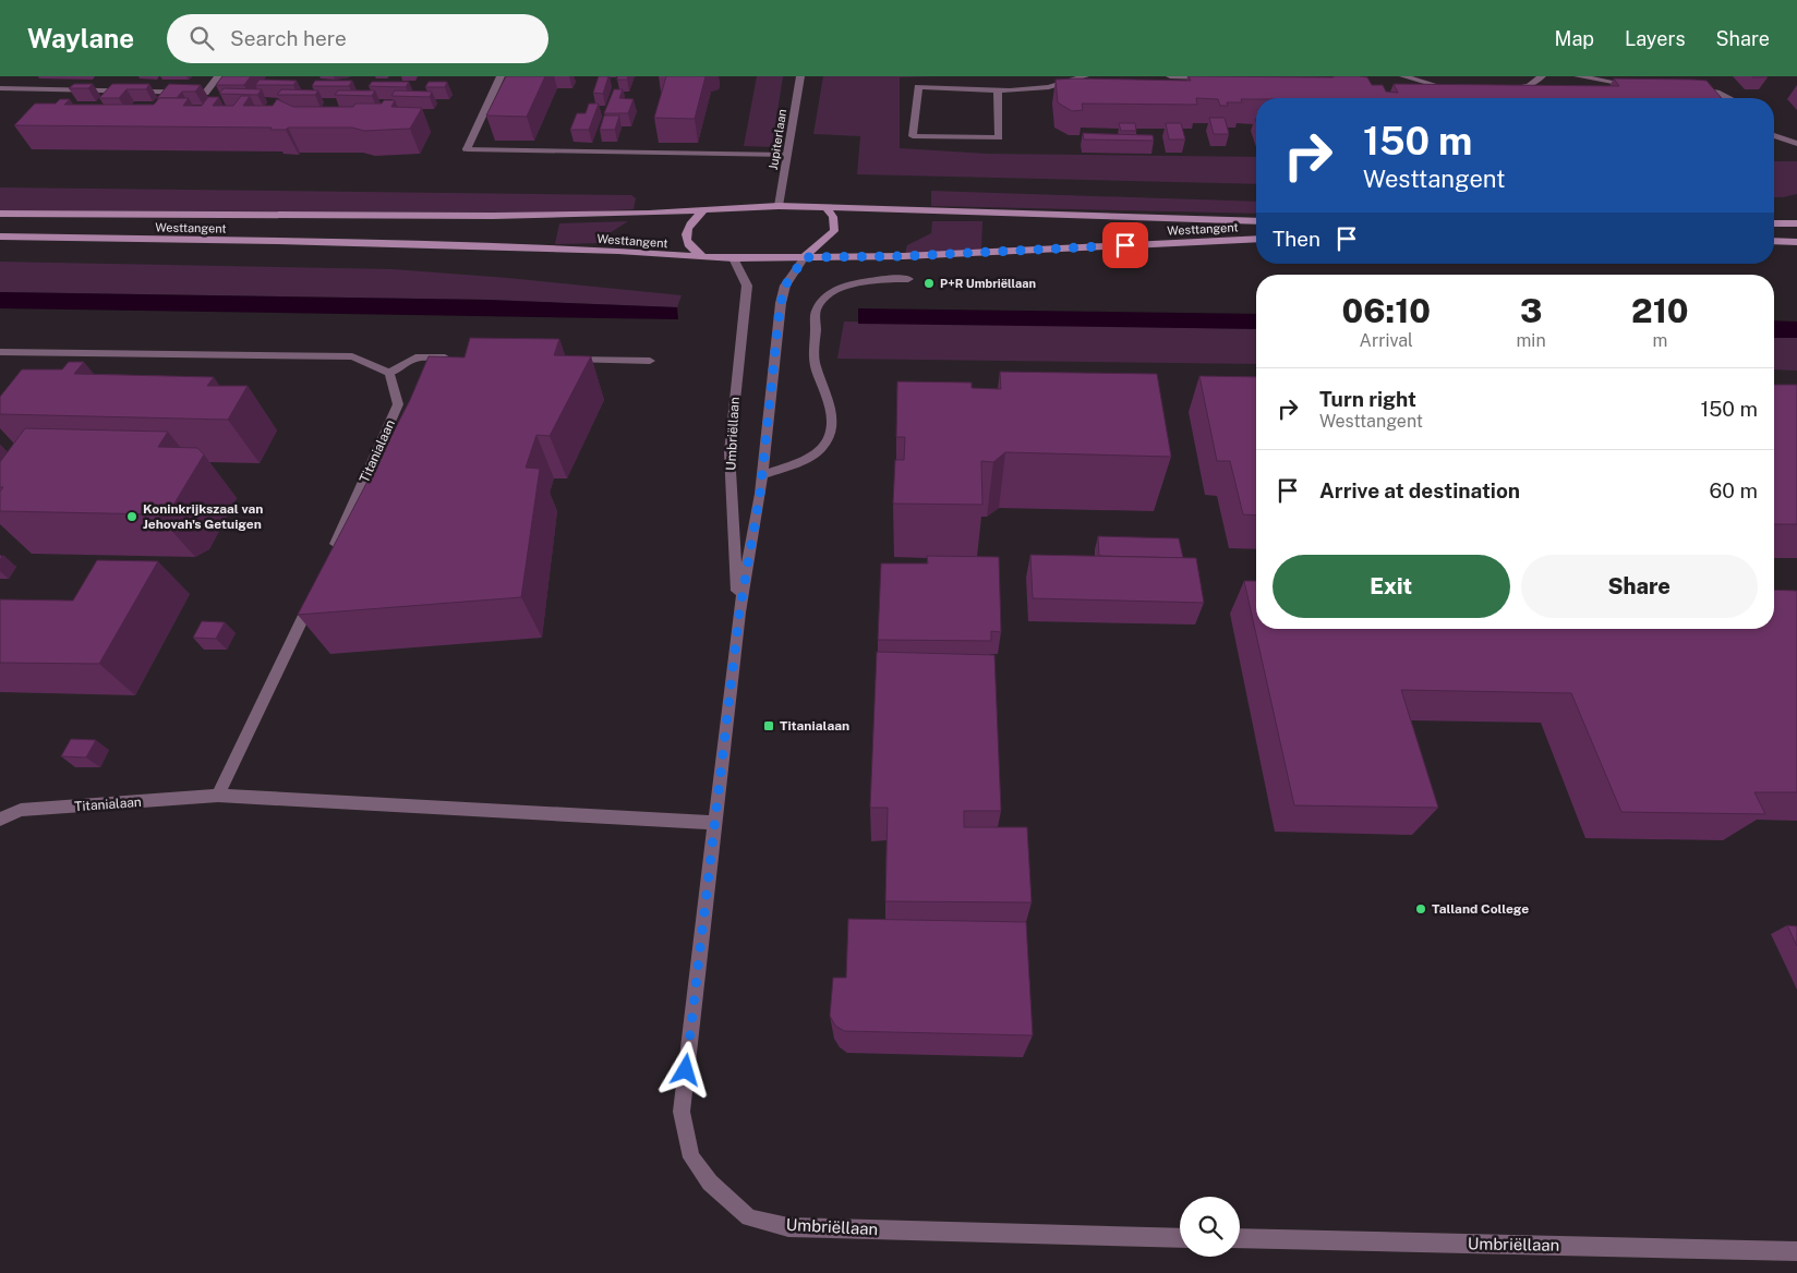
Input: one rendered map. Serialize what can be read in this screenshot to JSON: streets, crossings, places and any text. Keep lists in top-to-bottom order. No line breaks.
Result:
{"streets":{"main road":["Westtangent"],"street":["Jupiterlaan","Umbriëllaan","Titanialaan"]},"crossings":[["Jupiterlaan","Westtangent"],["Westtangent","Umbriëllaan"],["Umbriëllaan","Titanialaan"]],"places":{"other":["P+R Umbriëllaan","Koninkrijkszaal van Jehovah's Getuigen","Talland College"],"transit":["Titanialaan"]},"page":{"header":"Waylane","search":"Search here","nav":["Map","Layers","Share"],"turn":["150 m","Westtangent"],"then":"Then","eta":["06:10","Arrival","3","min","210","m"],"list":[{"name":"Turn right","note":"Westtangent","value":"150 m"},{"name":"Arrive at destination","value":"60 m"}],"buttons":["Exit","Share"]}}
